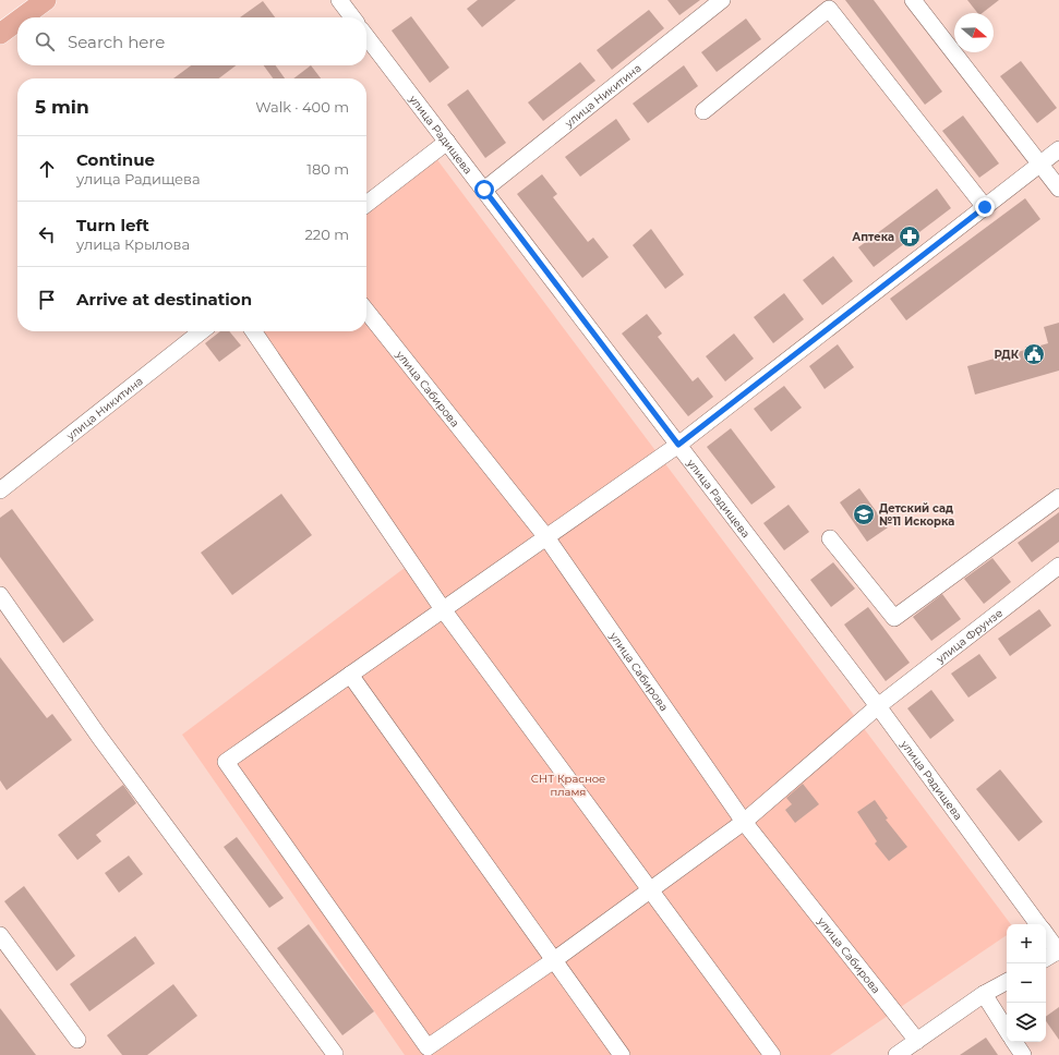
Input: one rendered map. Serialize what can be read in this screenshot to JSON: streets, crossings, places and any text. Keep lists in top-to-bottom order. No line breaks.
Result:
{"streets":{"street":["улица Никитина","улица Радищева","улица Сабирова","улица Фрунзе"]},"crossings":[["улица Никитина","улица Радищева"],["улица Радищева","улица Фрунзе"],["улица Сабирова","улица Фрунзе"]],"parks":["СНТ Красное пламя"],"places":{"pharmacy":["Аптека"],"public building":["РДК"],"school or university":["Детский сад №11 Искорка"]},"north":"right","page":{"search":"Search here","heading":["5 min","Walk · 400 m"],"list":[["Continue","улица Радищева","180 m"],["Turn left","улица Крылова","220 m"],"Arrive at destination"],"map_buttons":["+","−"]}}
